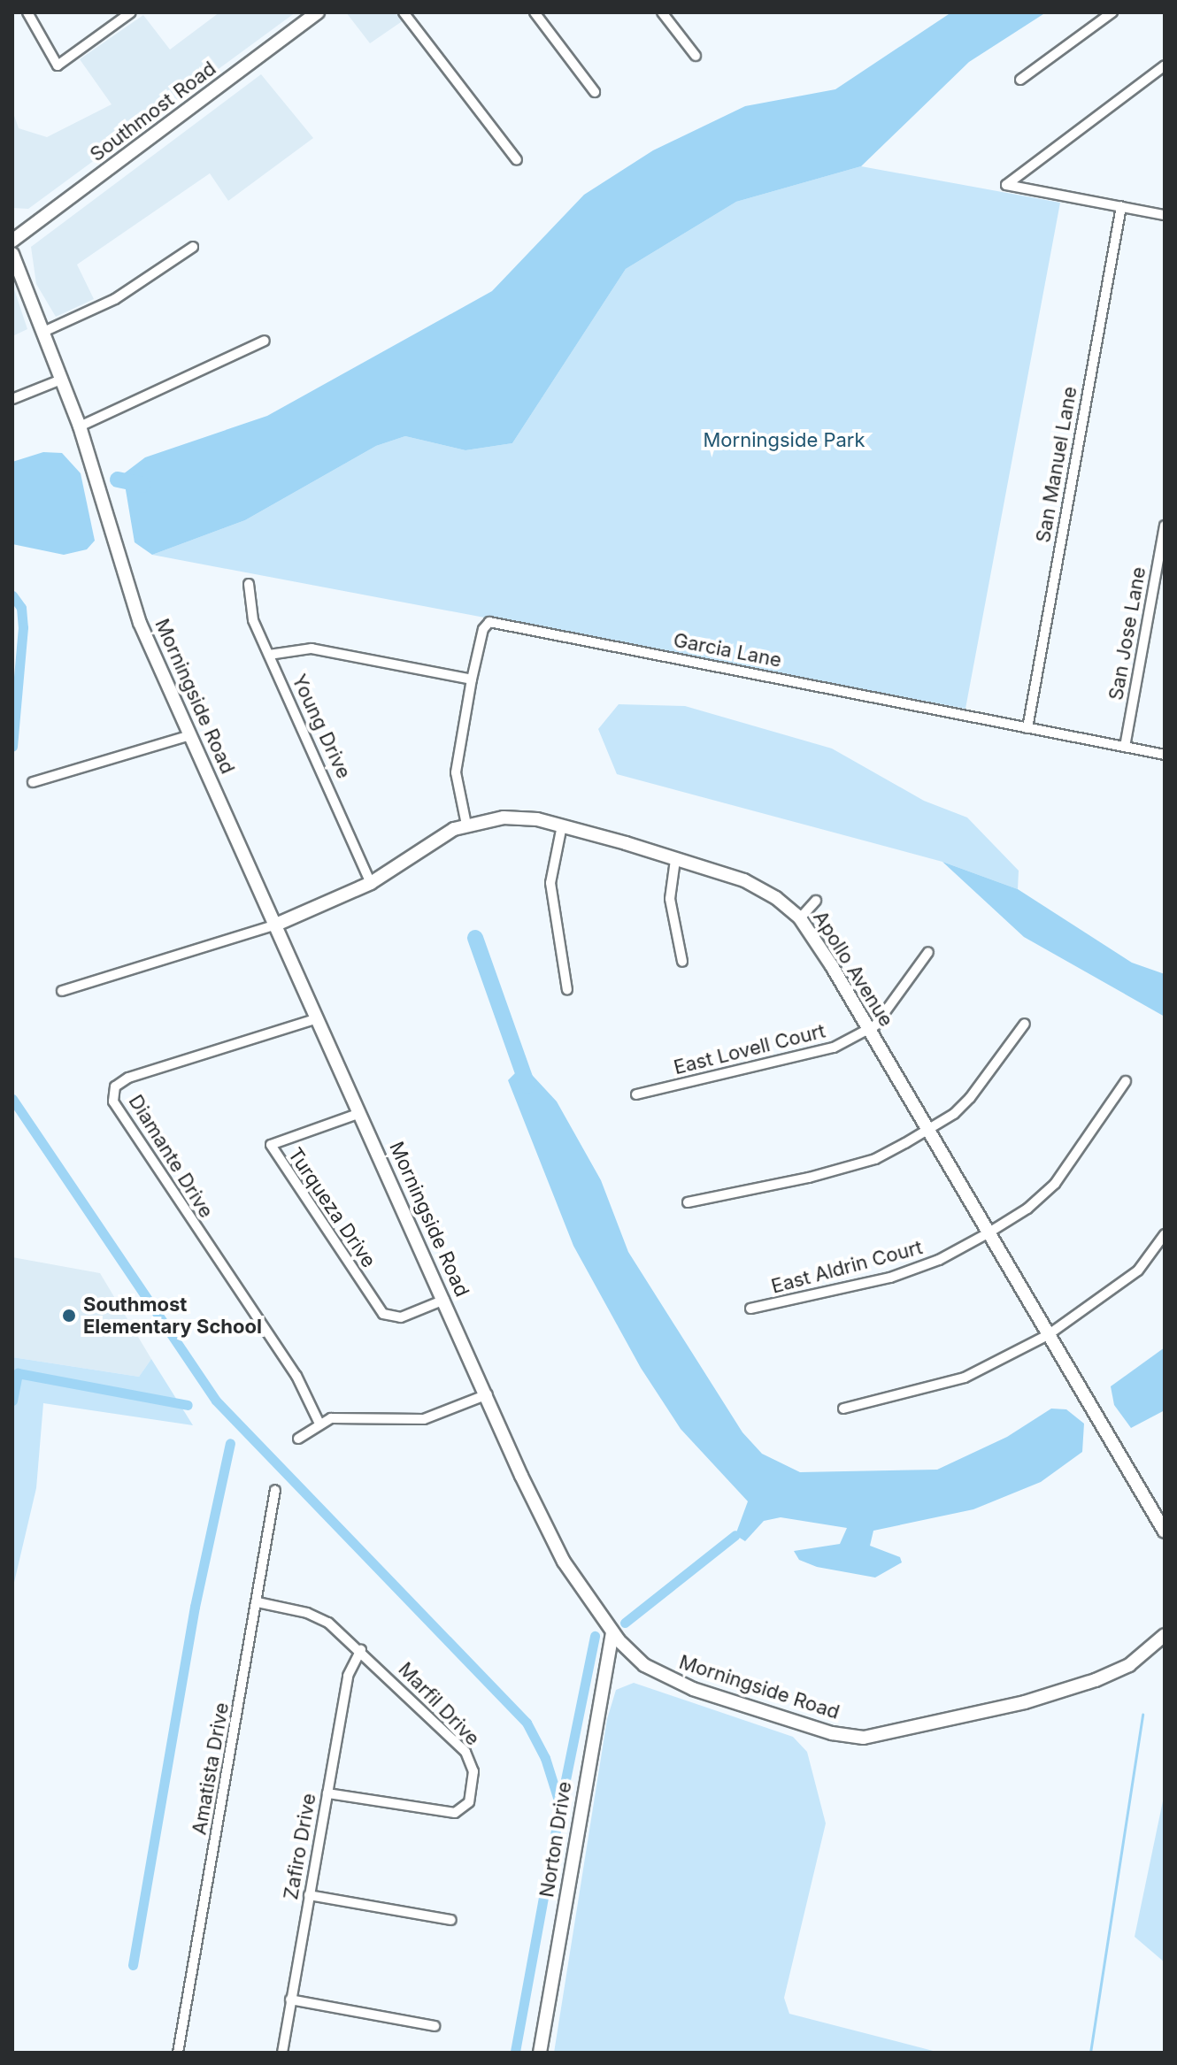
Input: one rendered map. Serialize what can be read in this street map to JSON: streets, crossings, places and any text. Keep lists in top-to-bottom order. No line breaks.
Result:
{"streets":{"street":["Southmost Road","San Manuel Lane","San Jose Lane","Garcia Lane","Morningside Road","Young Drive","Apollo Avenue","East Lovell Court","Diamante Drive","Turqueza Drive","East Aldrin Court","Marfil Drive","Amatista Drive","Norton Drive","Zafiro Drive"]},"crossings":[["San Manuel Lane","Garcia Lane"],["San Jose Lane","Garcia Lane"],["Garcia Lane","Apollo Avenue"],["Morningside Road","Apollo Avenue"],["Morningside Road","Diamante Drive"],["Morningside Road","Turqueza Drive"],["Morningside Road","Norton Drive"],["Young Drive","Apollo Avenue"],["Apollo Avenue","East Lovell Court"],["Apollo Avenue","East Aldrin Court"],["Marfil Drive","Amatista Drive"],["Marfil Drive","Zafiro Drive"]],"parks":["Morningside Park"],"places":["Southmost Elementary School"]}
